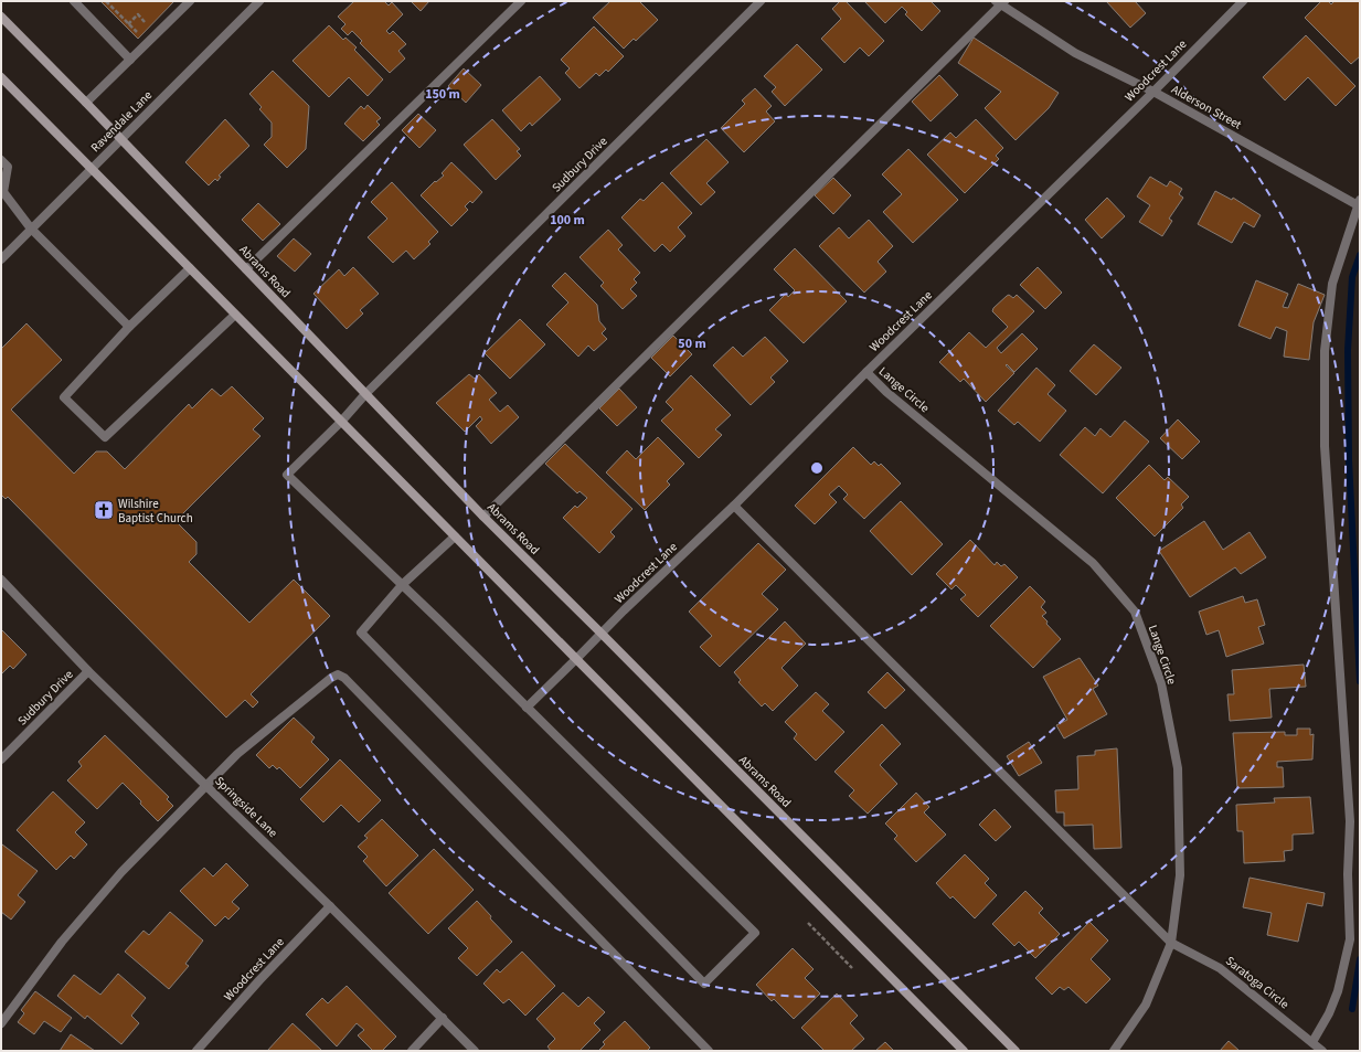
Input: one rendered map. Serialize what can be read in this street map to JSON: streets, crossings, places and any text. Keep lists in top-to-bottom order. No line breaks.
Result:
{"streets":{"main road":["Abrams Road"],"street":["Woodcrest Lane","Alderson Street","Ravendale Lane","Sudbury Drive","Lange Circle","Springside Lane","Saratoga Circle"]},"crossings":[["Woodcrest Lane","Alderson Street"],["Woodcrest Lane","Abrams Road"],["Woodcrest Lane","Lange Circle"],["Woodcrest Lane","Springside Lane"],["Woodcrest Lane","Saratoga Circle"],["Ravendale Lane","Abrams Road"],["Sudbury Drive","Abrams Road"],["Sudbury Drive","Springside Lane"],["Lange Circle","Saratoga Circle"]],"places":{"church":["Wilshire Baptist Church"]},"rings":["150 m","100 m","50 m"]}
